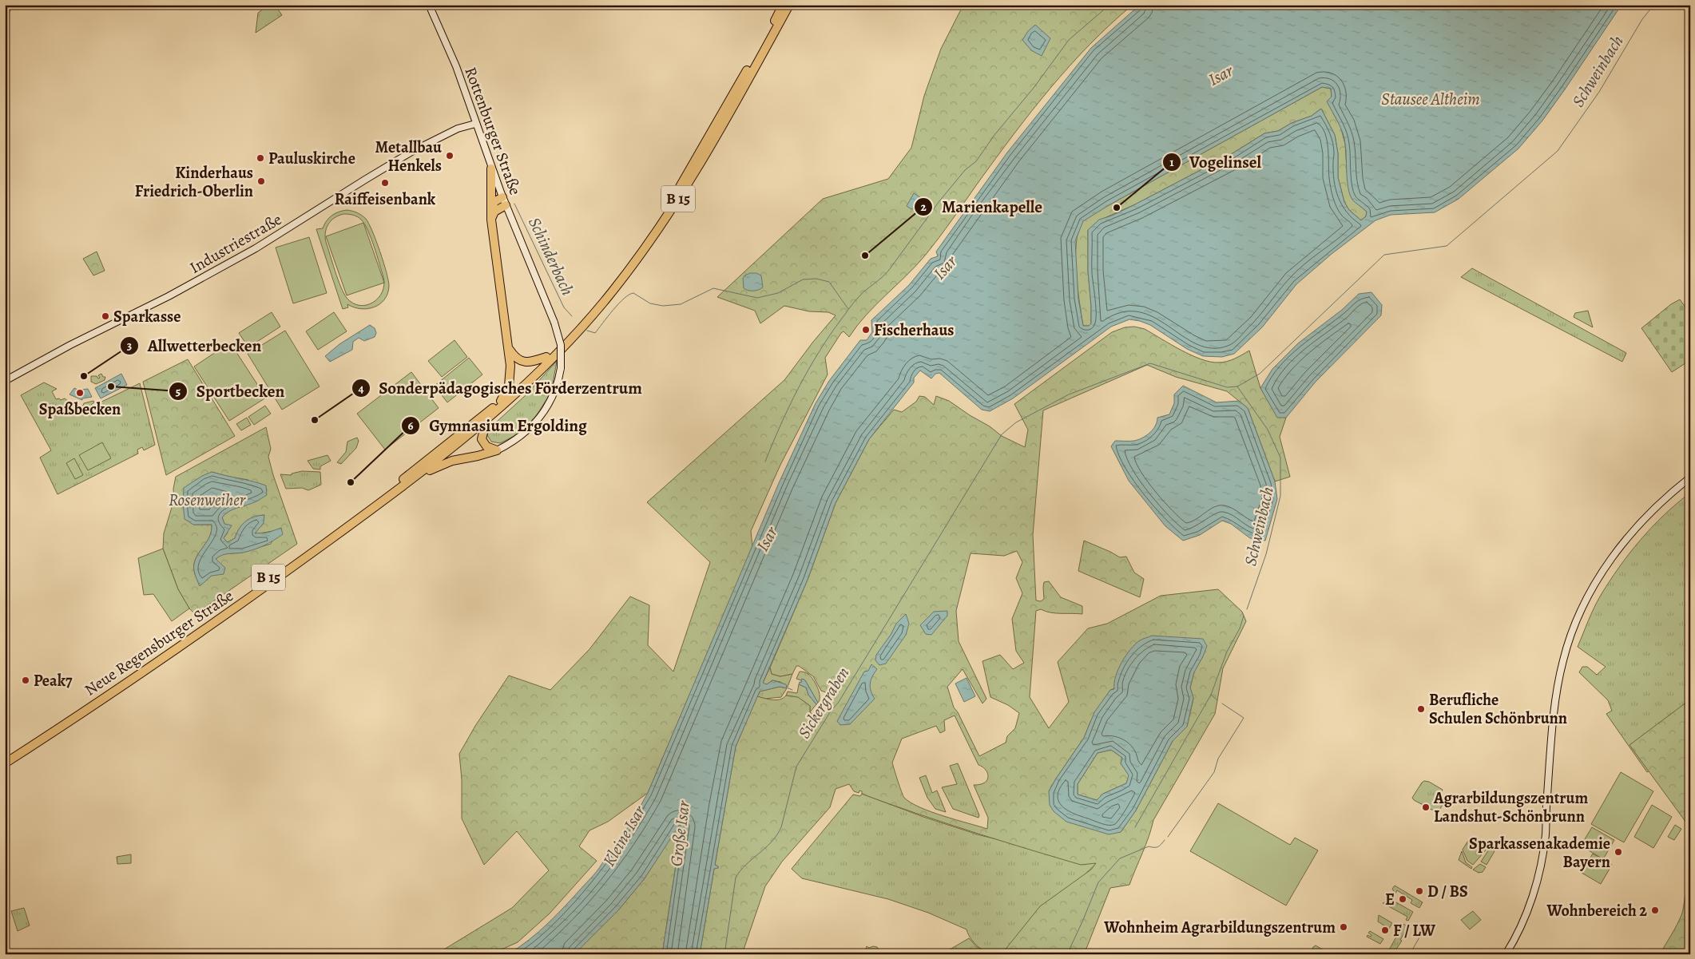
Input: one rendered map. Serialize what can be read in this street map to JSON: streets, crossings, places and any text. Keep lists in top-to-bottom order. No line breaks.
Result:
{"streets":{"highway":["B 15","Neue Regensburger Straße"],"street":["Rottenburger Straße","Industriestraße"]},"crossings":[["Rottenburger Straße","Industriestraße"],["B 15","Neue Regensburger Straße"]],"water":["Schweinbach","Isar","Stausee Altheim","Schinderbach","Rosenweiher","Sickergraben","Große Isar","Kleine Isar"],"places":["Metallbau Henkels","Pauluskirche","Kinderhaus Friedrich-Oberlin","Raiffeisenbank","Vogelinsel","Marienkapelle","Sparkasse","Fischerhaus","Allwetterbecken","Sportbecken","Spaßbecken","Sonderpädagogisches Förderzentrum","Gymnasium Ergolding","Peak7","Berufliche Schulen Schönbrunn","Agrarbildungszentrum Landshut-Schönbrunn","Sparkassenakademie Bayern","D / BS","E","Wohnbereich 2","Wohnheim Agrarbildungszentrum","F / LW"]}
